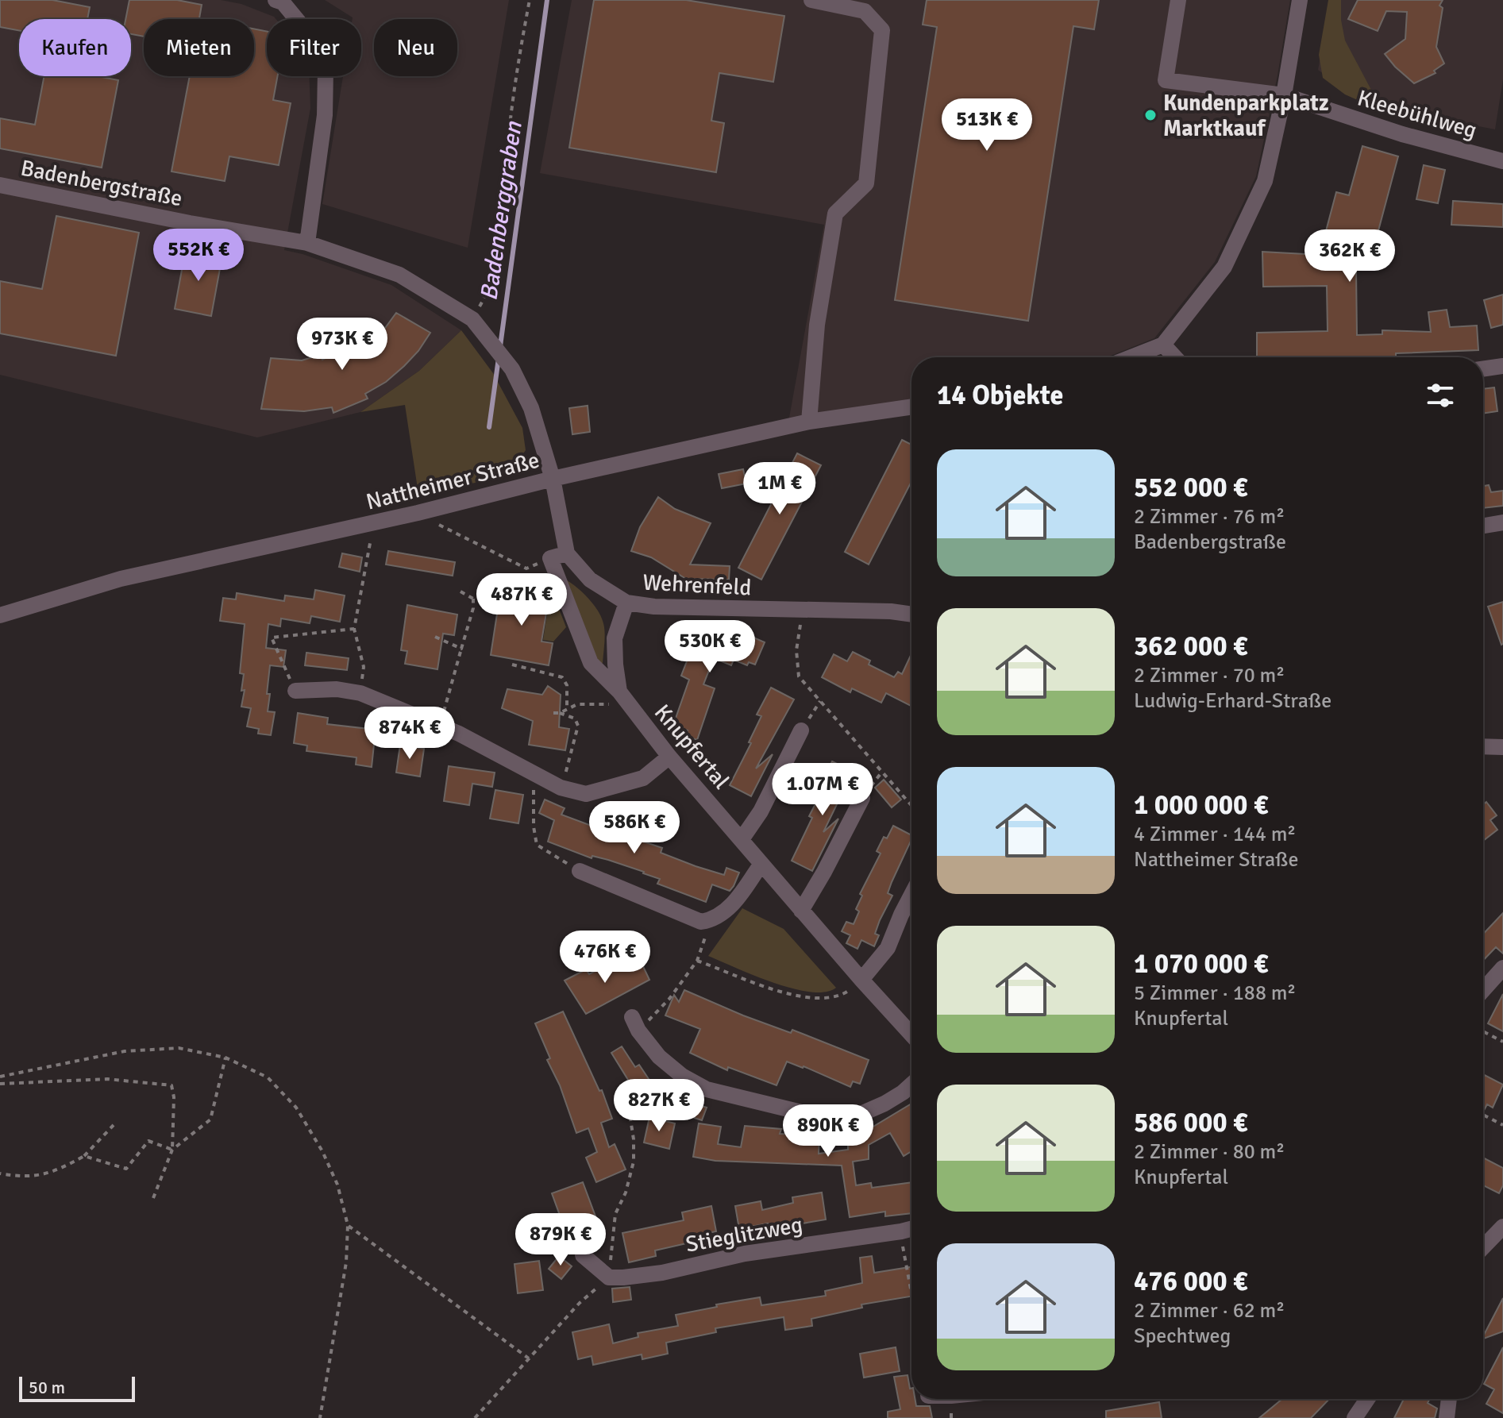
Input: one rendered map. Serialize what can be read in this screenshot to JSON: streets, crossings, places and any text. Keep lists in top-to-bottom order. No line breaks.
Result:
{"streets":{"street":["Kleebühlweg","Badenbergstraße","Nattheimer Straße","Wehrenfeld","Knupfertal","Stieglitzweg"]},"crossings":[["Badenbergstraße","Nattheimer Straße"],["Wehrenfeld","Knupfertal"]],"water":["Badenberggraben"],"places":["Kundenparkplatz Marktkauf"],"scale_bar":"50 m","page":{"chip":["Kaufen","Mieten","Filter","Neu"],"price":["513K €","552K €","362K €","973K €","1M €","487K €","530K €","874K €","1.07M €","586K €","476K €","827K €","890K €","879K €"],"heading":"14 Objekte","list":[{"name":"552 000 €","note":"2 Zimmer · 76 m² · Badenbergstraße"},{"name":"362 000 €","note":"2 Zimmer · 70 m² · Ludwig-Erhard-Straße"},{"name":"1 000 000 €","note":"4 Zimmer · 144 m² · Nattheimer Straße"},{"name":"1 070 000 €","note":"5 Zimmer · 188 m² · Knupfertal"},{"name":"586 000 €","note":"2 Zimmer · 80 m² · Knupfertal"},{"name":"476 000 €","note":"2 Zimmer · 62 m² · Spechtweg"}],"scale":"50 m"}}
